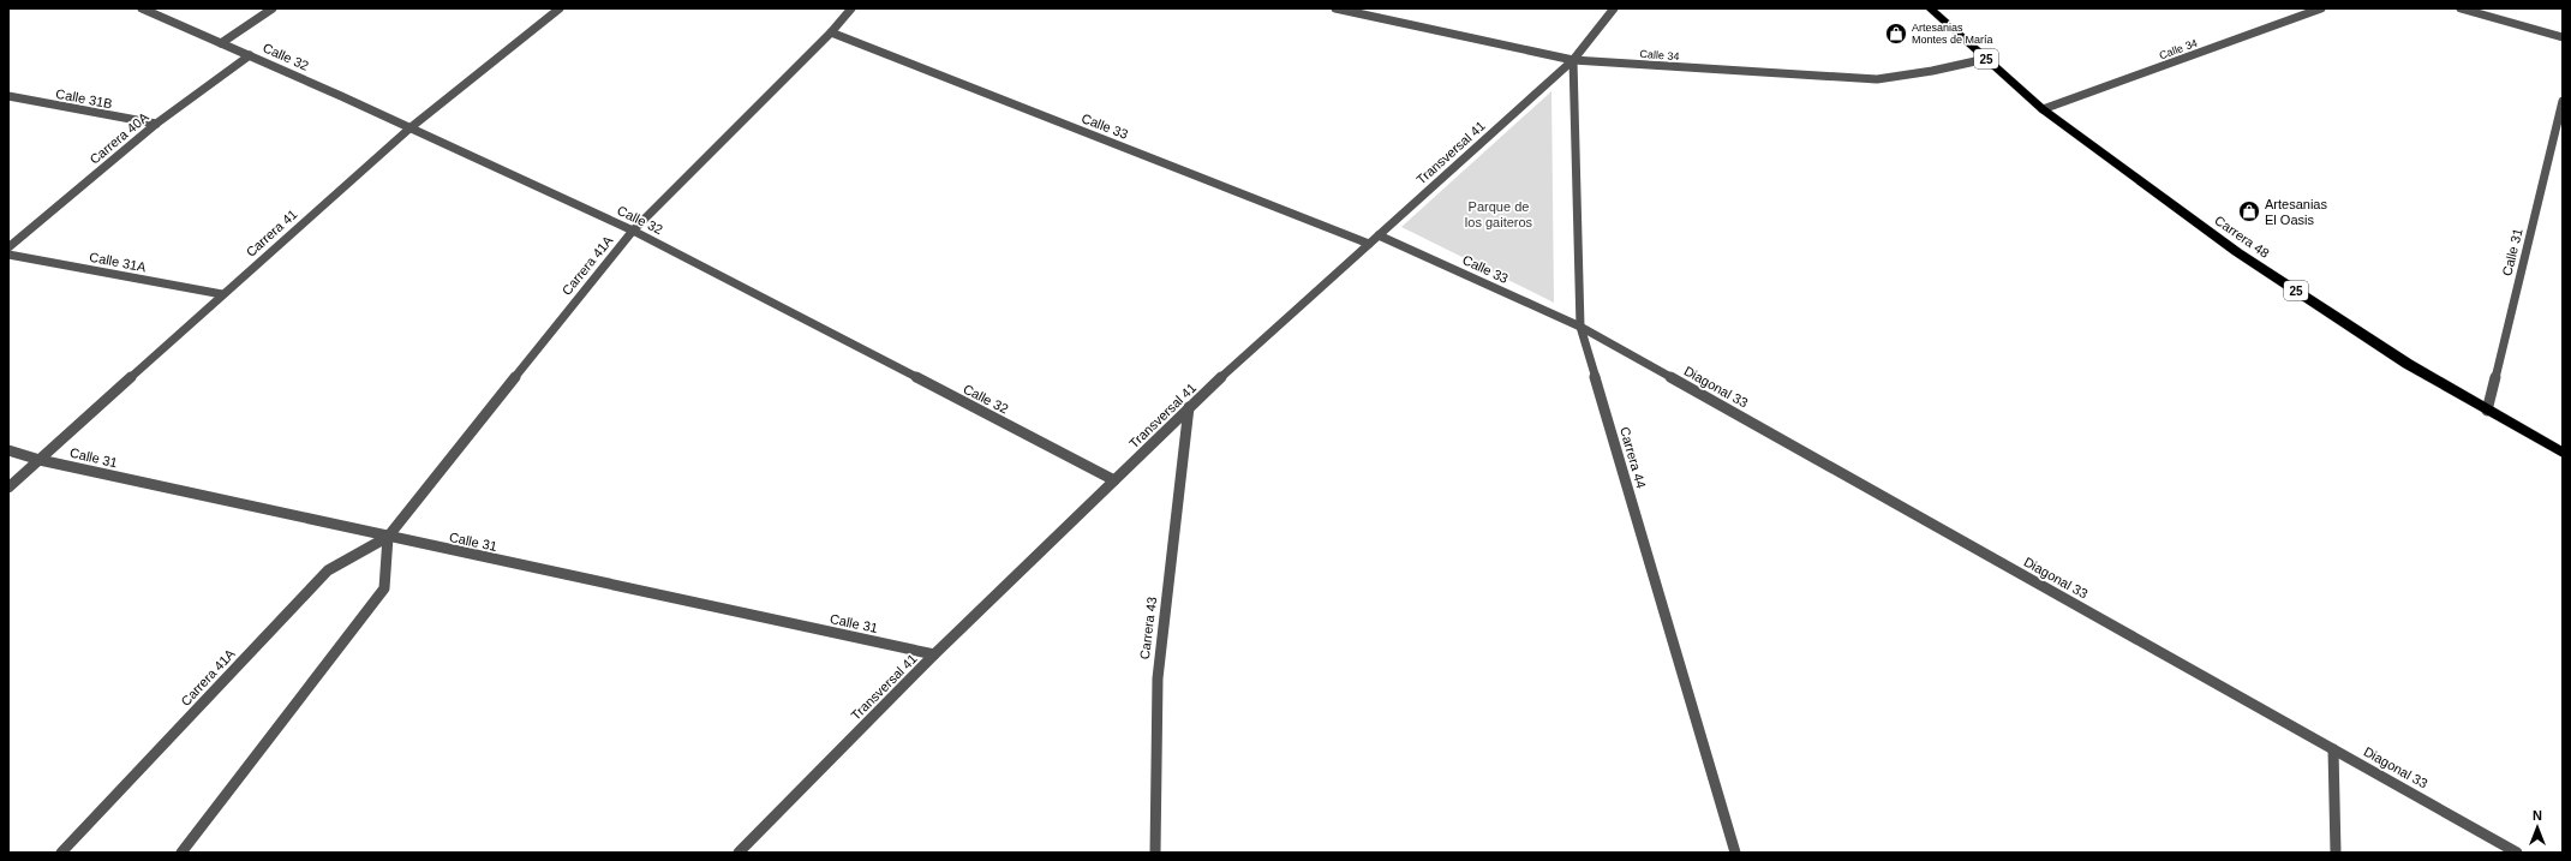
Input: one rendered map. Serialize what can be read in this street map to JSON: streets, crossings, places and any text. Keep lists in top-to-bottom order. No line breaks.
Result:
{"streets":{"highway":["25","Carrera 48"],"street":["Calle 34","Calle 32","Calle 31B","Calle 33","Carrera 40A","Transversal 41","Carrera 41","Calle 31","Calle 31A","Carrera 41A","Diagonal 33","Carrera 44","Carrera 43"]},"crossings":[["Calle 34","Transversal 41"],["Calle 34","Carrera 48"],["Calle 34","Carrera 44"],["Calle 32","Carrera 40A"],["Calle 32","Transversal 41"],["Calle 32","Carrera 41"],["Calle 32","Carrera 41A"],["Calle 31B","Carrera 40A"],["Calle 33","Transversal 41"],["Calle 33","Carrera 41A"],["Calle 33","Diagonal 33"],["Calle 33","Carrera 44"],["Transversal 41","Calle 31"],["Transversal 41","Carrera 44"],["Transversal 41","Carrera 43"],["Carrera 41","Calle 31"],["Carrera 41","Calle 31A"],["Carrera 48","Calle 31"],["Calle 31","Carrera 41A"],["Diagonal 33","Carrera 44"]],"parks":["Parque de los gaiteros"],"places":{"shop":["Artesanias Montes de María","Artesanias El Oasis"]},"north":"top"}
